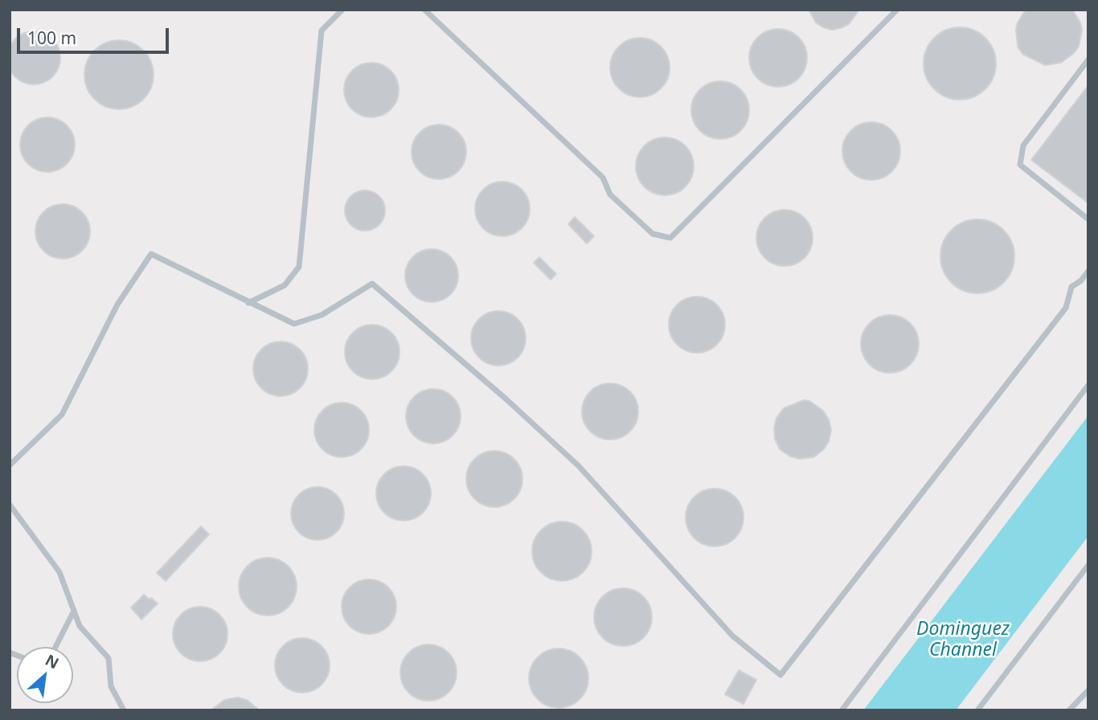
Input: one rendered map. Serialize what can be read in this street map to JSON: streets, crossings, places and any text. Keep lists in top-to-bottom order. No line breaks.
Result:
{"water":["Dominguez Channel"],"scale_bar":"100 m","north":"top right"}
